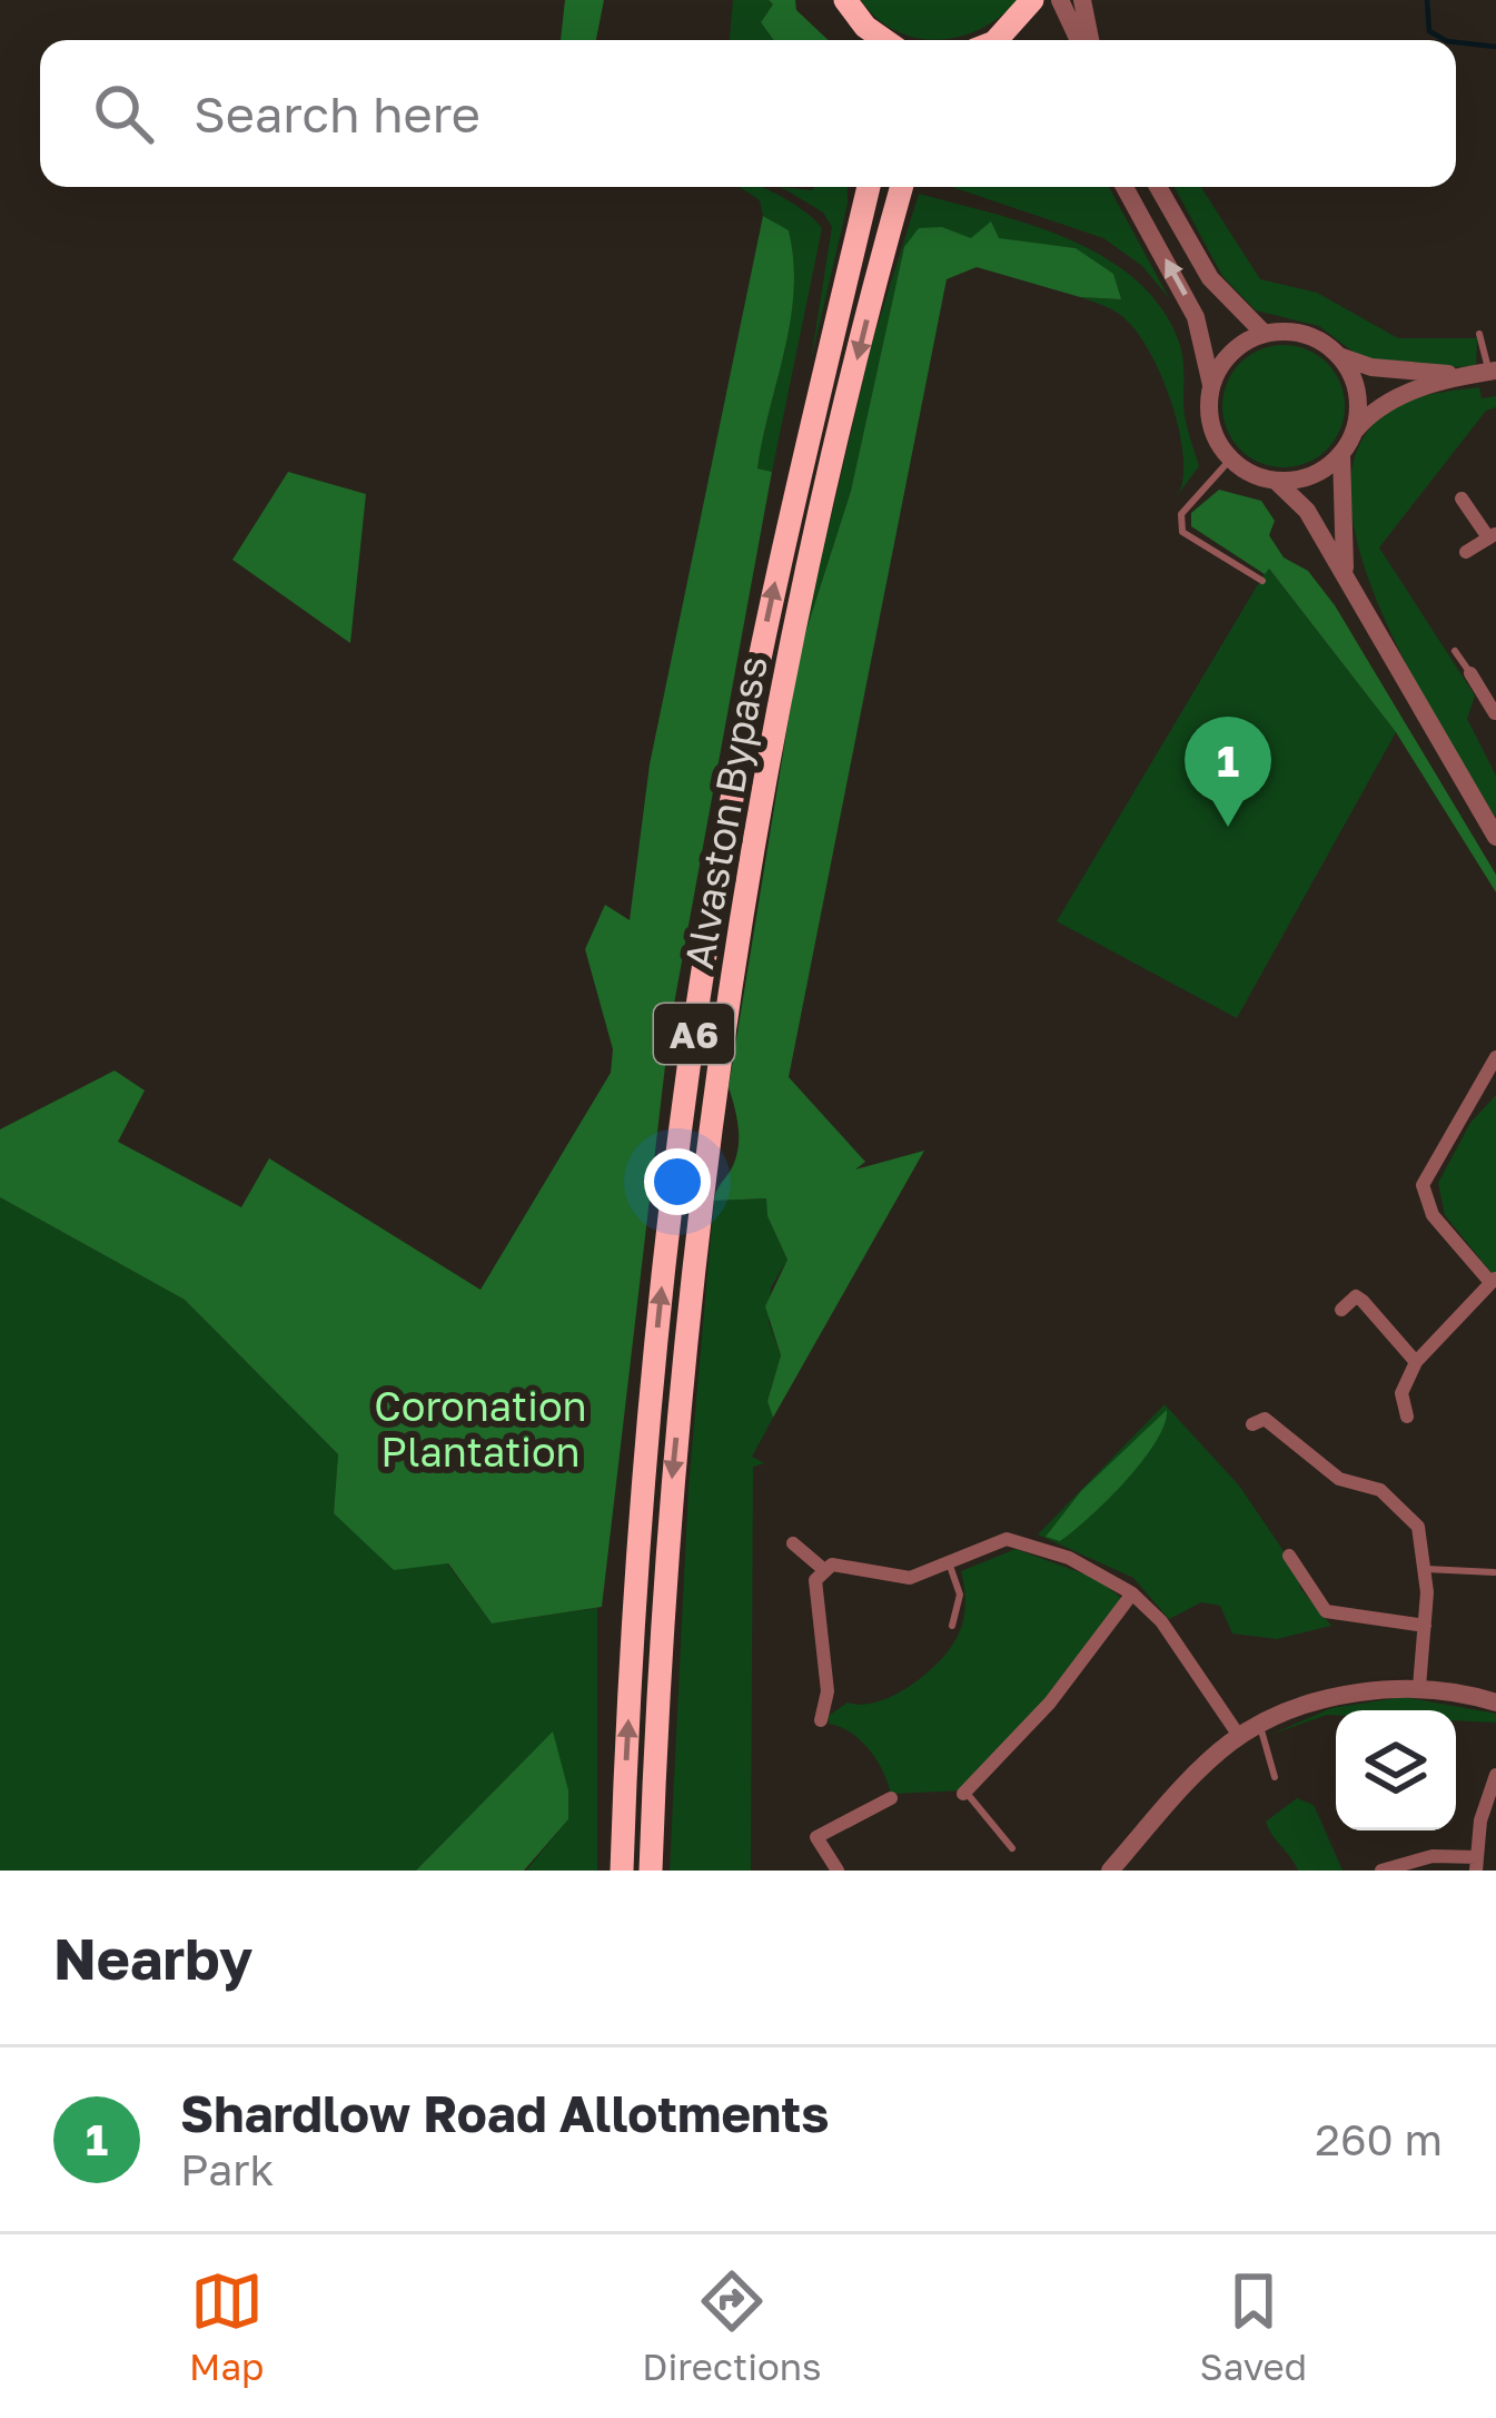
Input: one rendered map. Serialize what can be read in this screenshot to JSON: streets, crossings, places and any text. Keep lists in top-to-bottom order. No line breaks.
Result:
{"streets":{"highway":["Alvaston Bypass","A6"]},"parks":["Coronation Plantation"],"page":{"search":"Search here","pins":"1","heading":"Nearby","list":[{"mark":"1","name":"Shardlow Road Allotments","note":"Park","value":"260 m"}],"nav":["Map","Directions","Saved"]}}
